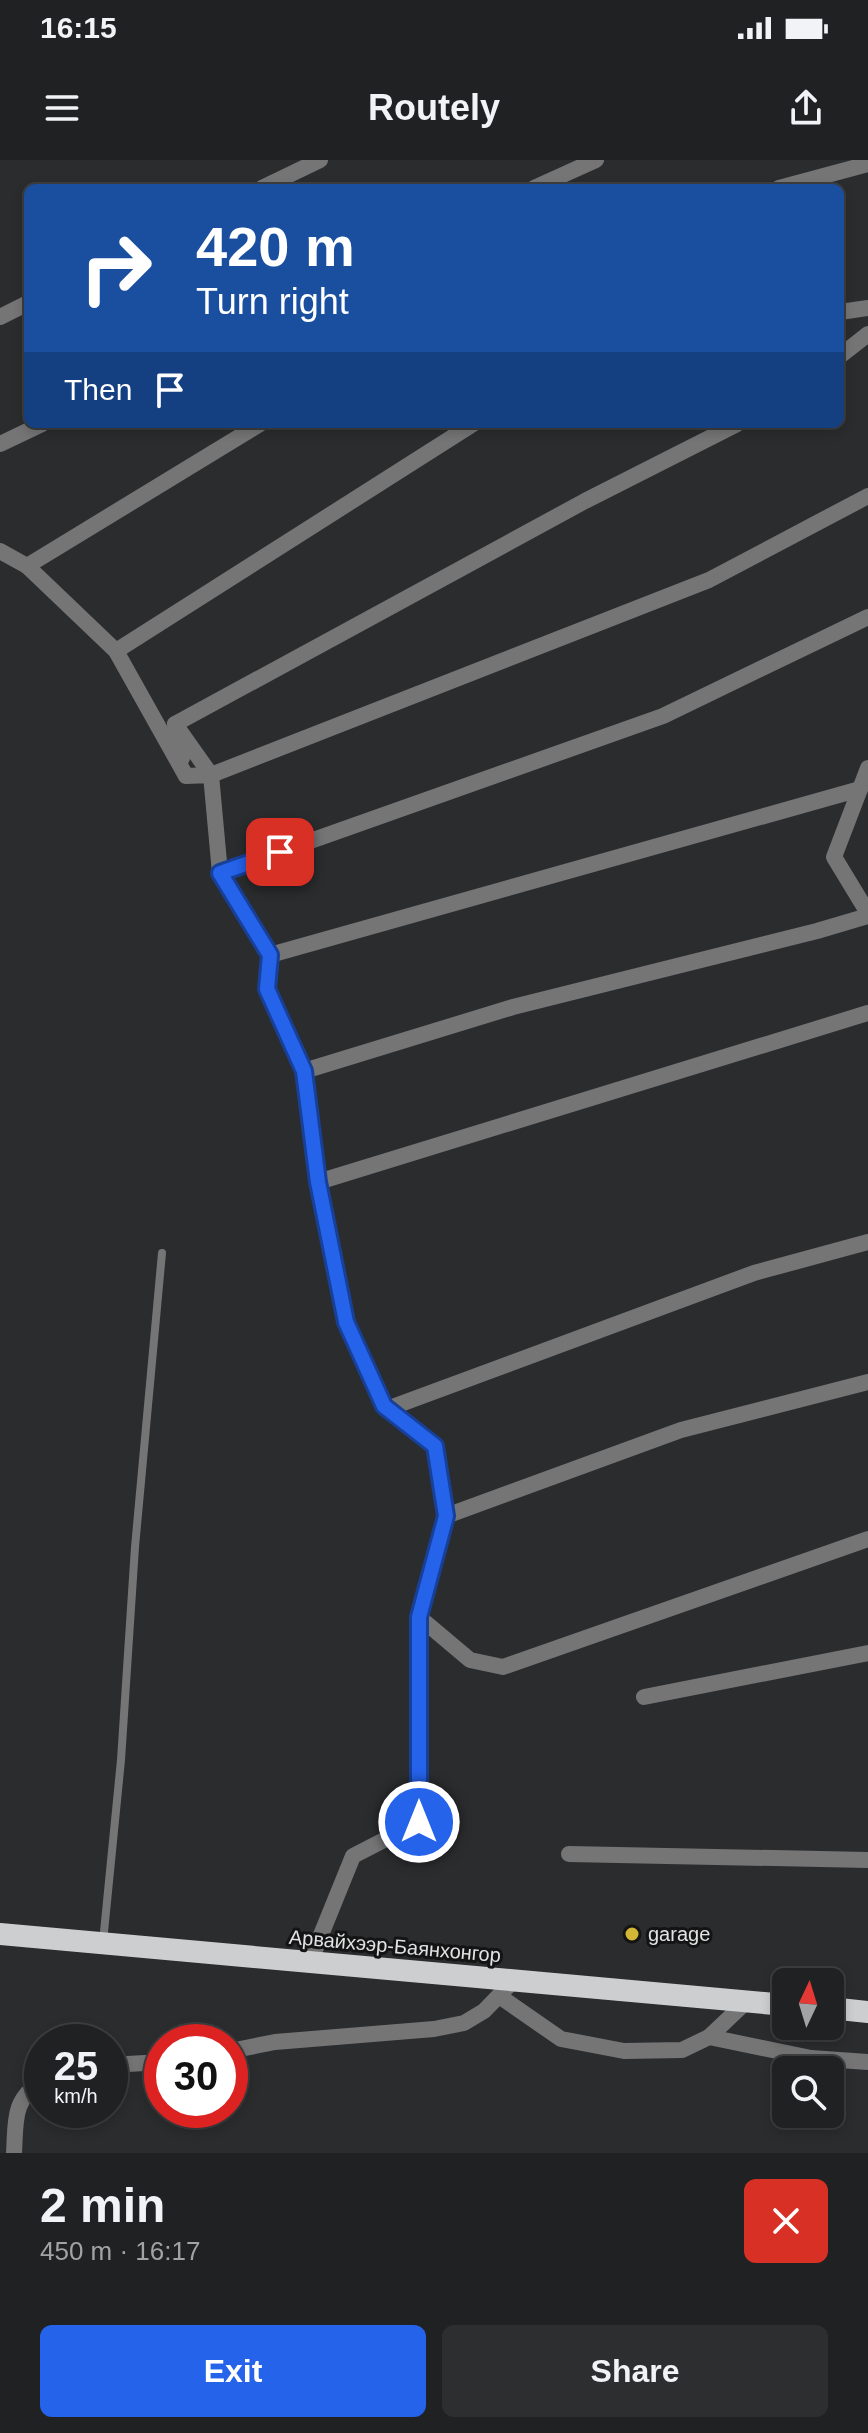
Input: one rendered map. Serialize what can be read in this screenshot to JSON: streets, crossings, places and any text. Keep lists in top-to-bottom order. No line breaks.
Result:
{"streets":{"highway":["Арвайхээр-Баянхонгор"]},"places":["garage"],"north":"top","page":{"status":"16:15","header":"Routely","turn":["420 m","Turn right"],"then":"Then","speed":"25 km/h","limit":"30","heading":["2 min","450 m · 16:17"],"buttons":["Exit","Share"]}}
